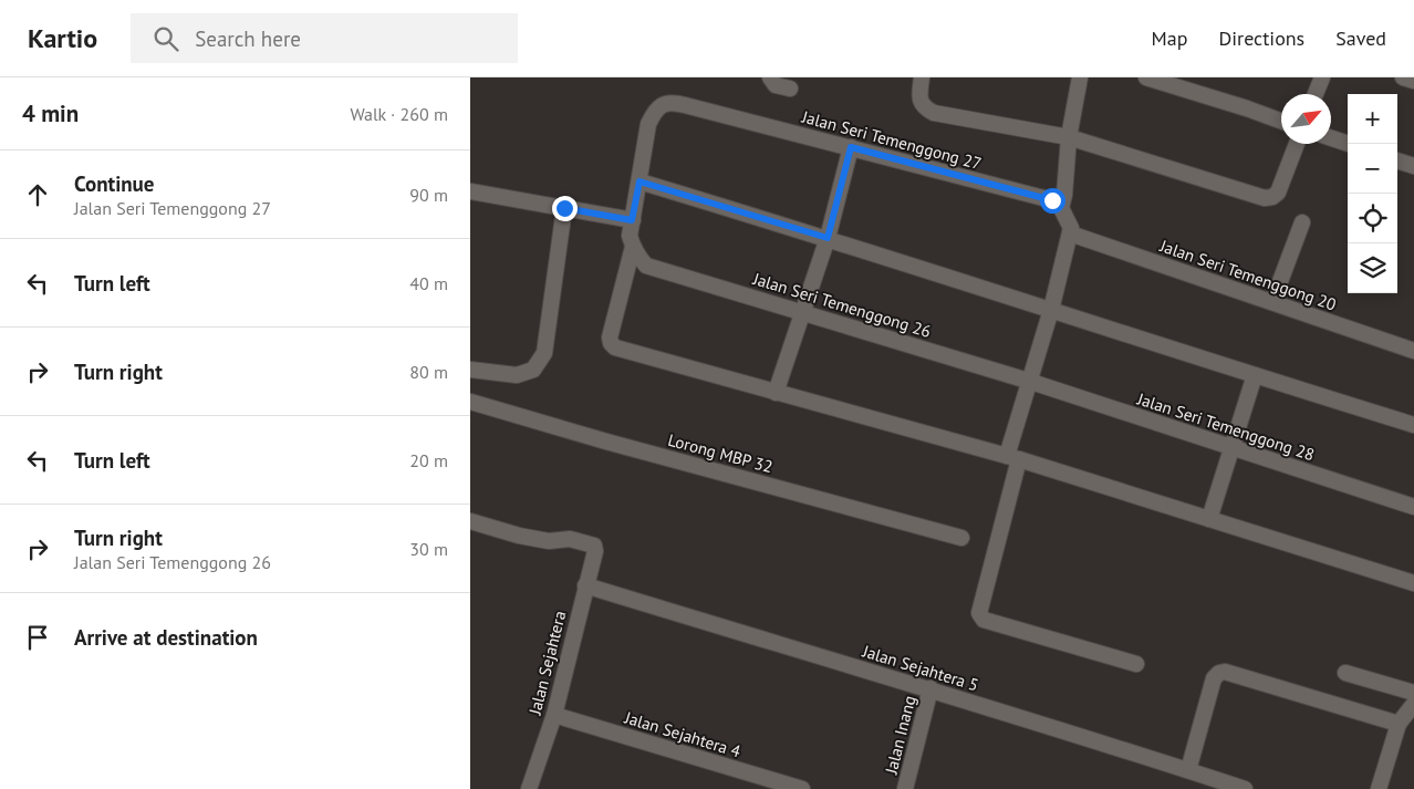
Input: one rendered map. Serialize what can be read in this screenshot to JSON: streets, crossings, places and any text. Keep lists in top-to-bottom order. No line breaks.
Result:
{"streets":{"street":["Jalan Seri Temenggong 27","Jalan Seri Temenggong 20","Jalan Seri Temenggong 26","Jalan Seri Temenggong 28","Lorong MBP 32","Jalan Sejahtera","Jalan Sejahtera 5","Jalan Sejahtera 4","Jalan Inang"]},"crossings":[["Jalan Seri Temenggong 26","Jalan Seri Temenggong 28"],["Jalan Sejahtera","Jalan Sejahtera 5"],["Jalan Sejahtera","Jalan Sejahtera 4"],["Jalan Sejahtera 5","Jalan Inang"]],"north":"top right","page":{"header":"Kartio","search":"Search here","nav":["Map","Directions","Saved"],"heading":["4 min","Walk · 260 m"],"map_buttons":["+","−"],"list":[["Continue","Jalan Seri Temenggong 27","90 m"],["Turn left","40 m"],["Turn right","80 m"],["Turn left","20 m"],["Turn right","Jalan Seri Temenggong 26","30 m"],"Arrive at destination"]}}
